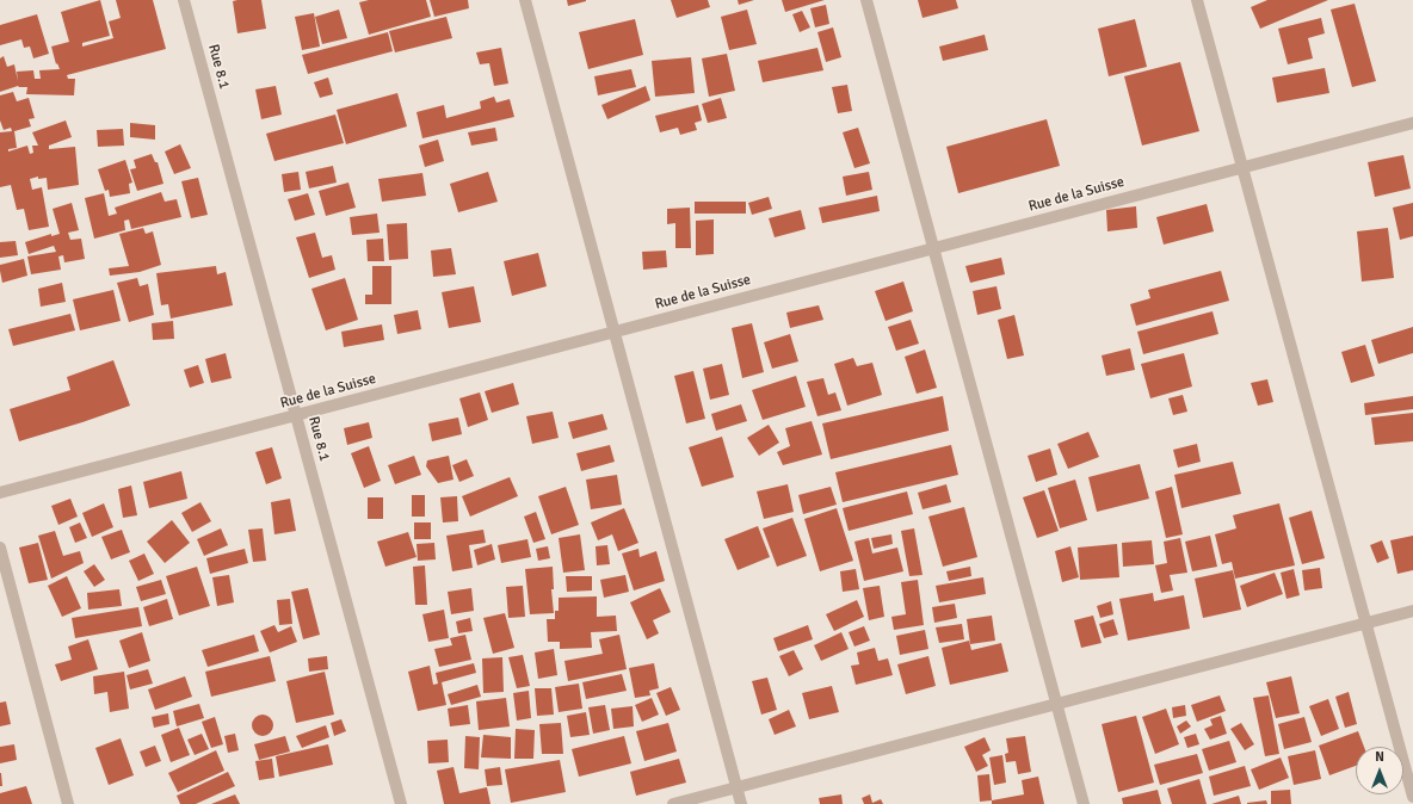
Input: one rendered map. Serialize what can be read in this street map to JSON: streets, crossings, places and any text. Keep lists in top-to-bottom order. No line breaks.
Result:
{"streets":{"street":["Rue 8.1","Rue de la Suisse"]},"crossings":[["Rue 8.1","Rue de la Suisse"]],"north":"top"}
